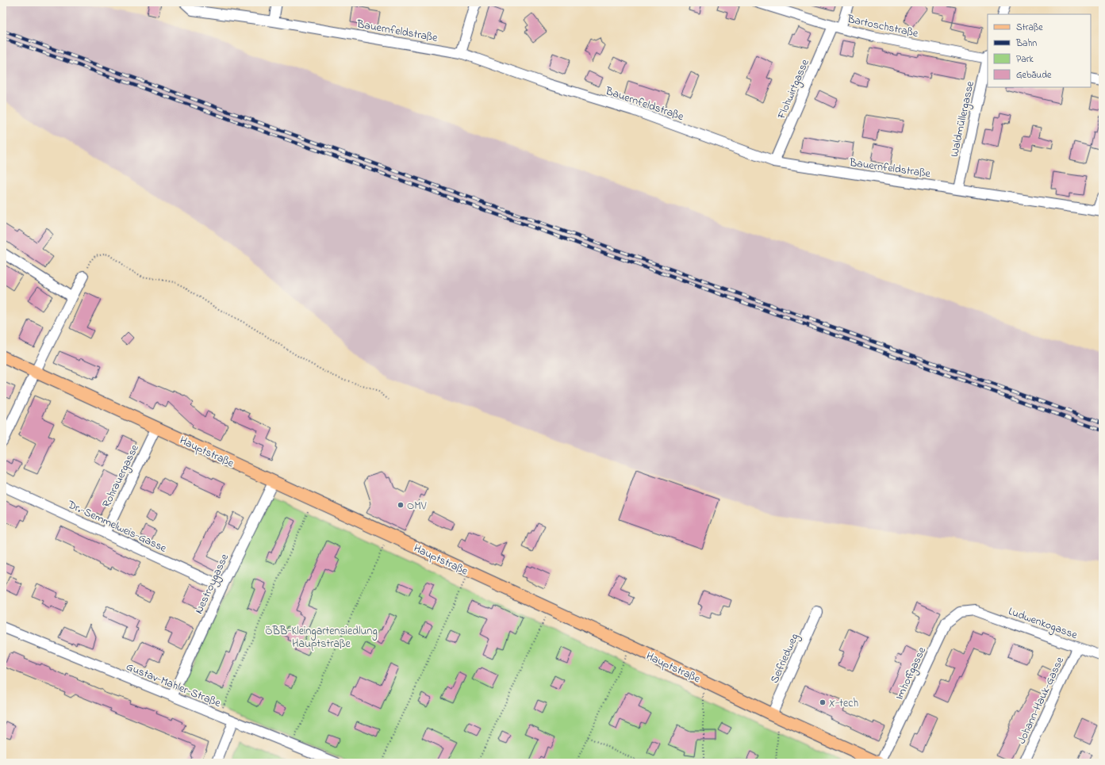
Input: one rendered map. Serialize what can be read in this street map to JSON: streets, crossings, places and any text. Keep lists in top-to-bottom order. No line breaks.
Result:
{"streets":{"main road":["Hauptstraße"],"street":["Bartoschstraße","Bauernfeldstraße","Flohwirtgasse","Waldmüllergasse","Rohrauergasse","Dr.-Semmelweis-Gasse","Nestroygasse","Ludwenkogasse","Seifriedweg","Imhoffgasse","Gustav-Mahler-Straße","Johann-Hauk-Gasse"]},"crossings":[["Bartoschstraße","Flohwirtgasse"],["Bartoschstraße","Waldmüllergasse"],["Bauernfeldstraße","Flohwirtgasse"],["Bauernfeldstraße","Waldmüllergasse"],["Hauptstraße","Rohrauergasse"],["Hauptstraße","Nestroygasse"],["Hauptstraße","Seifriedweg"],["Hauptstraße","Imhoffgasse"],["Rohrauergasse","Dr.-Semmelweis-Gasse"],["Dr.-Semmelweis-Gasse","Nestroygasse"],["Nestroygasse","Gustav-Mahler-Straße"],["Ludwenkogasse","Imhoffgasse"],["Ludwenkogasse","Johann-Hauk-Gasse"]],"parks":["ÖBB-Kleingartensiedlung Hauptstraße"],"places":["OMV","X-tech"],"legend":["Straße","Bahn","Park","Gebäude"]}
